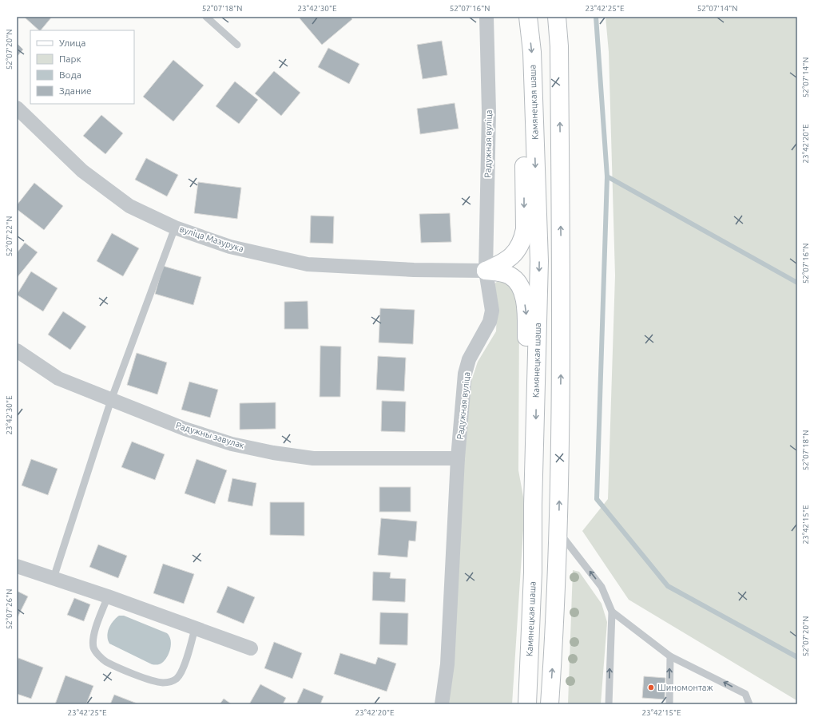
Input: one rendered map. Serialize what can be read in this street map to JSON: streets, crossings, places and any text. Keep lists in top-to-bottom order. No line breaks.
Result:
{"streets":{"main road":["Камянецкая шаша"],"street":["Радужная вуліца","вуліца Мазурука","Радужны завулак"]},"crossings":[["Радужная вуліца","вуліца Мазурука"],["Радужная вуліца","Радужны завулак"]],"places":["Шиномонтаж"],"legend":["Улица","Парк","Вода","Здание"],"coordinates":["52°07'18\"N","23°42'30\"E","52°07'16\"N","23°42'25\"E","52°07'14\"N","52°07'20\"N","23°42'20\"E","52°07'22\"N","23°42'15\"E","52°07'26\"N"]}
